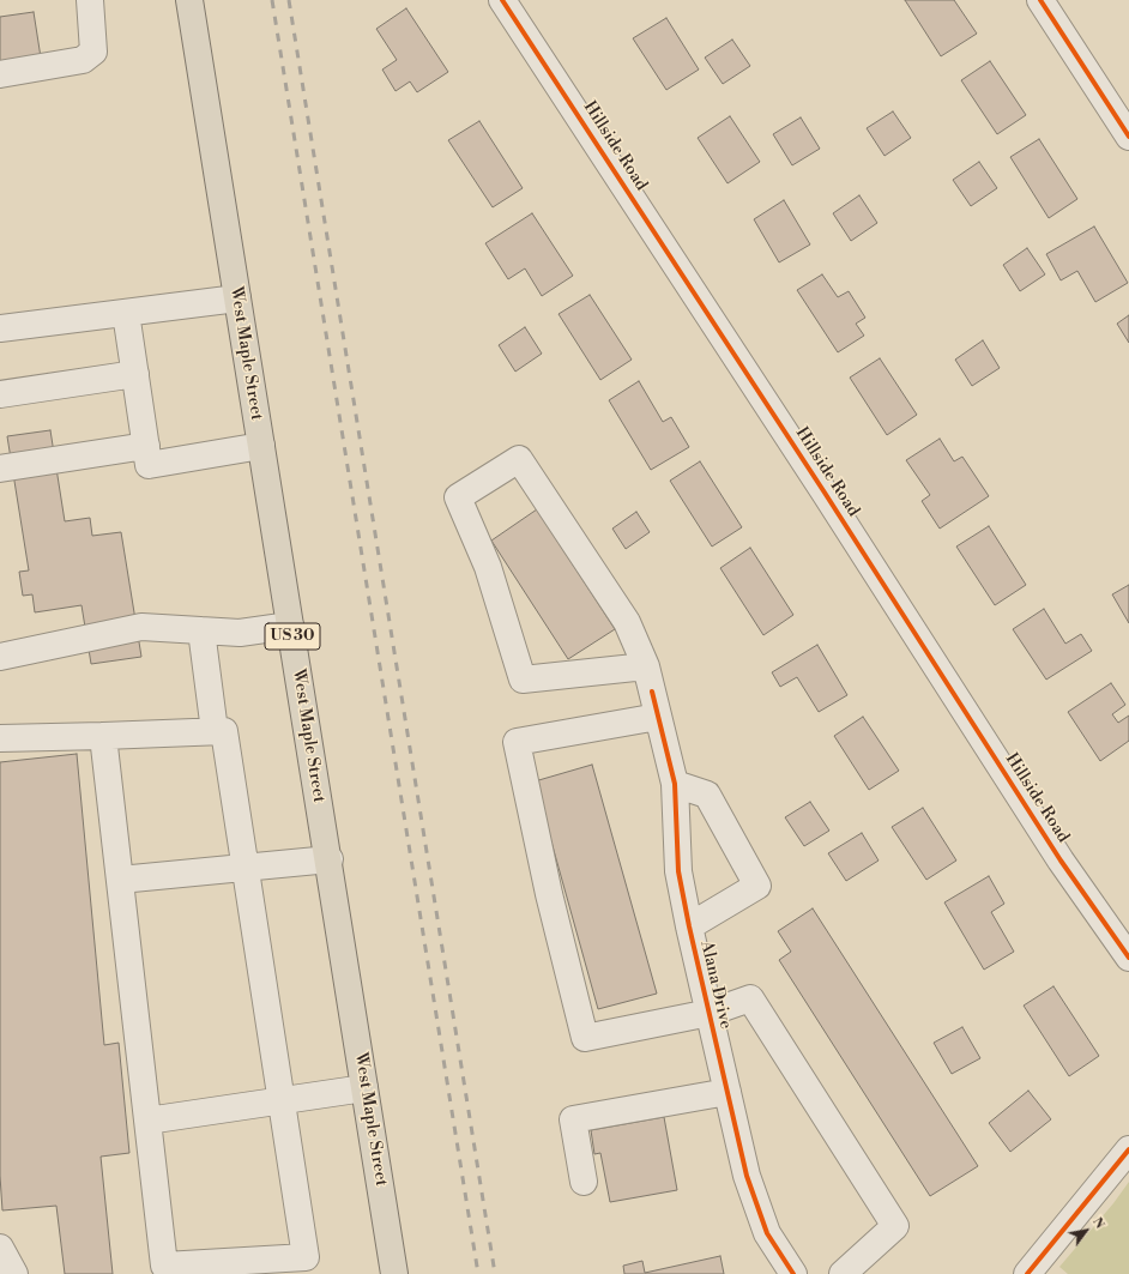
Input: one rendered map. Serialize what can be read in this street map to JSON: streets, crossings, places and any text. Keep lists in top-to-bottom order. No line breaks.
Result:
{"streets":{"main road":["West Maple Street","US 30"],"street":["Hillside Road","Alana Drive"]},"north":"top right"}
